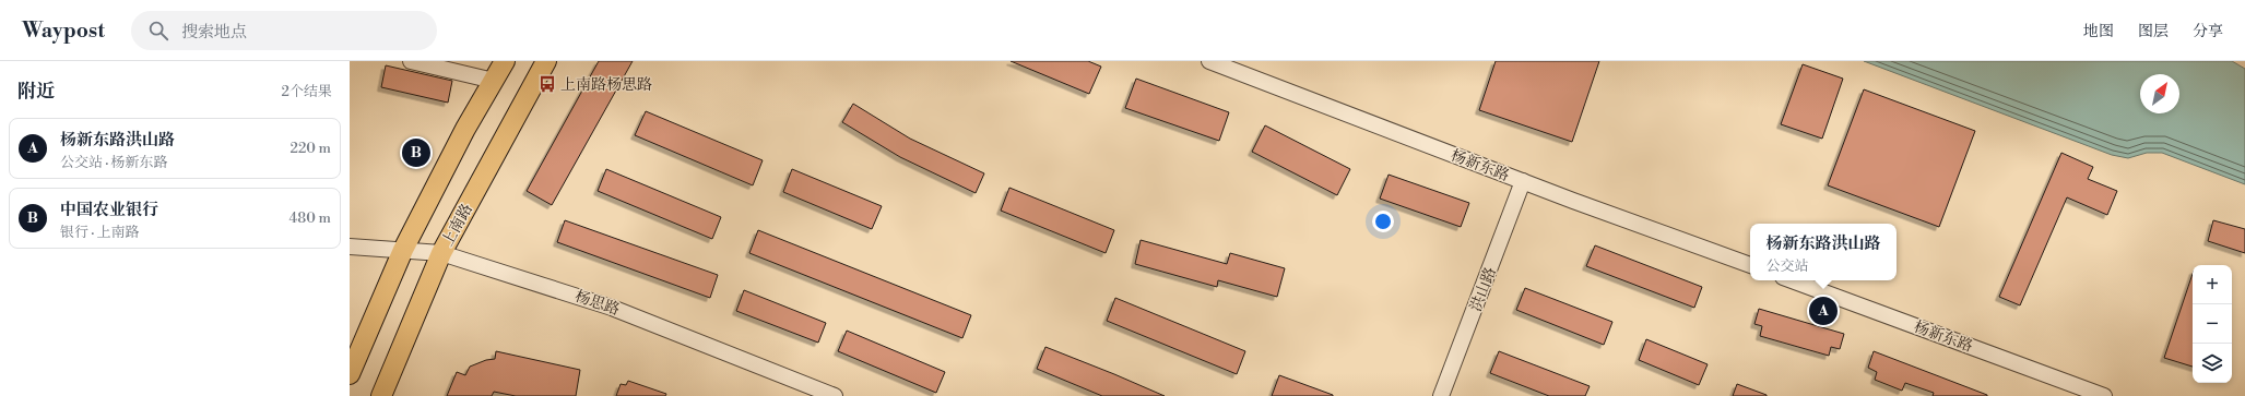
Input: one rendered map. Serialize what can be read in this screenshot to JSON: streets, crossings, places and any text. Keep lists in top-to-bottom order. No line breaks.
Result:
{"streets":{"main road":["上南路"],"street":["杨新东路","洪山路","杨思路"]},"crossings":[["杨新东路","洪山路"],["上南路","杨思路"]],"places":{"bus stop":["上南路杨思路"]},"north":"top right","page":{"header":"Waypost","search":"搜索地点","nav":["地图","图层","分享"],"heading":["附近","2个结果"],"list":[{"mark":"A","name":"杨新东路洪山路","note":"公交站 · 杨新东路","value":"220 m"},{"mark":"B","name":"中国农业银行","note":"银行 · 上南路","value":"480 m"}],"pins":["B","A"],"popup":["杨新东路洪山路","公交站"],"map_buttons":["+","−"]}}
